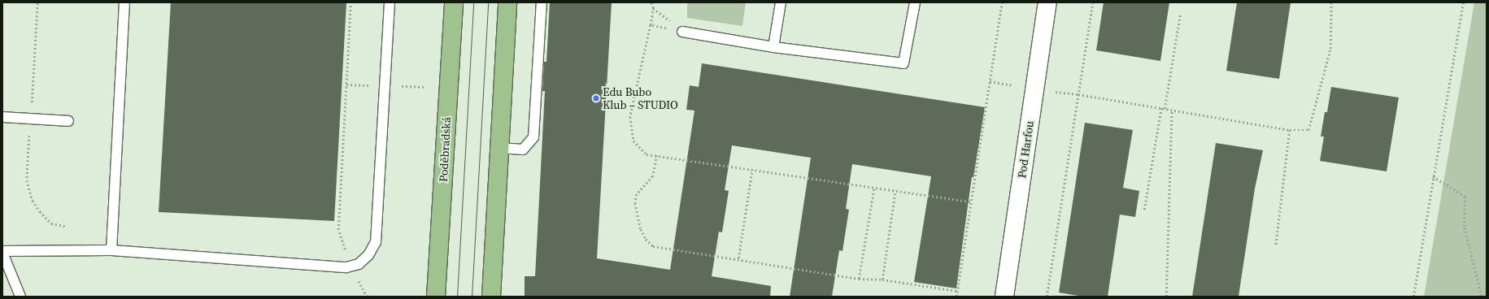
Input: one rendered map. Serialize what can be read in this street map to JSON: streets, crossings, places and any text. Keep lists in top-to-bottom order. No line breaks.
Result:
{"streets":{"main road":["Poděbradská"],"street":["Pod Harfou"]},"places":["Edu Bubo Klub – STUDIO"]}
